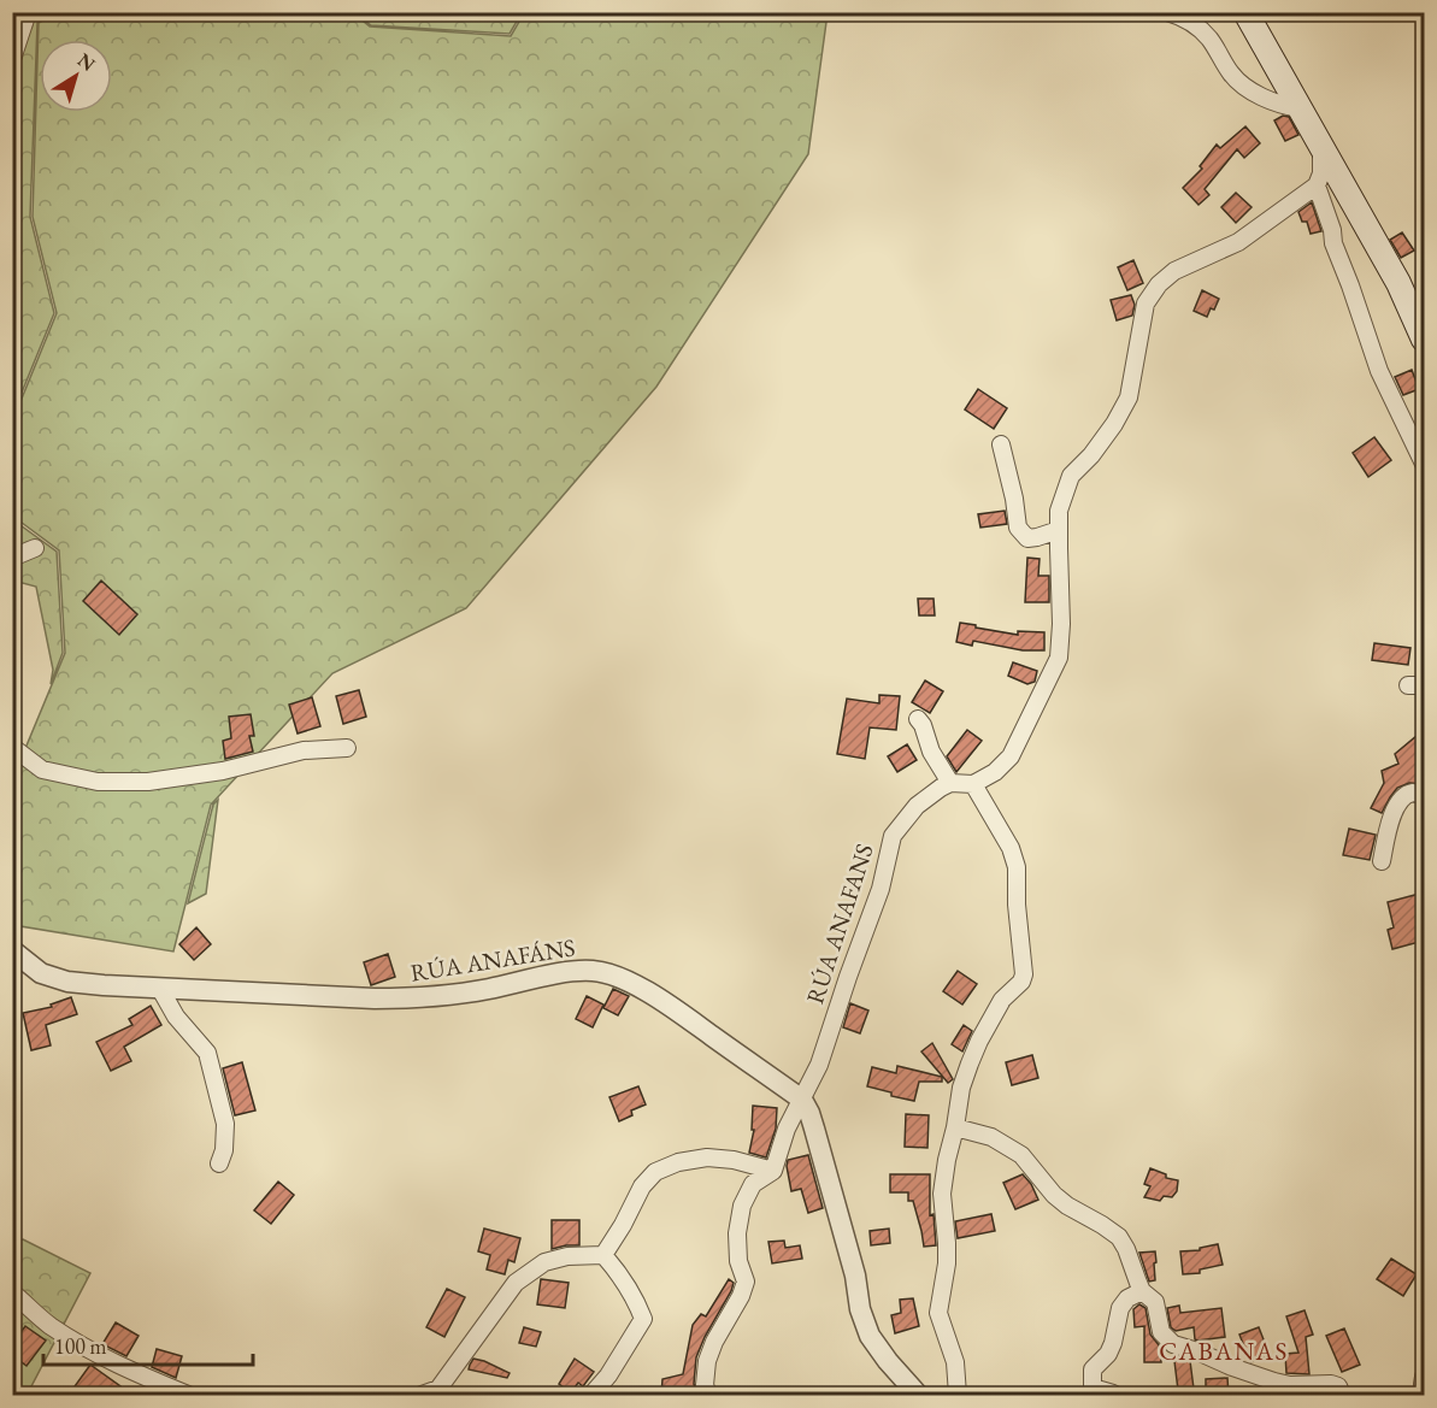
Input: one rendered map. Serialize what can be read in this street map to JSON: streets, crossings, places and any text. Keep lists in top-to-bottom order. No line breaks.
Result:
{"streets":{"street":["RÚA ANAFANS","RÚA ANAFÁNS"]},"crossings":[["RÚA ANAFANS","RÚA ANAFÁNS"]],"districts":["CABANAS"],"scale_bar":"100 m","north":"top right"}
